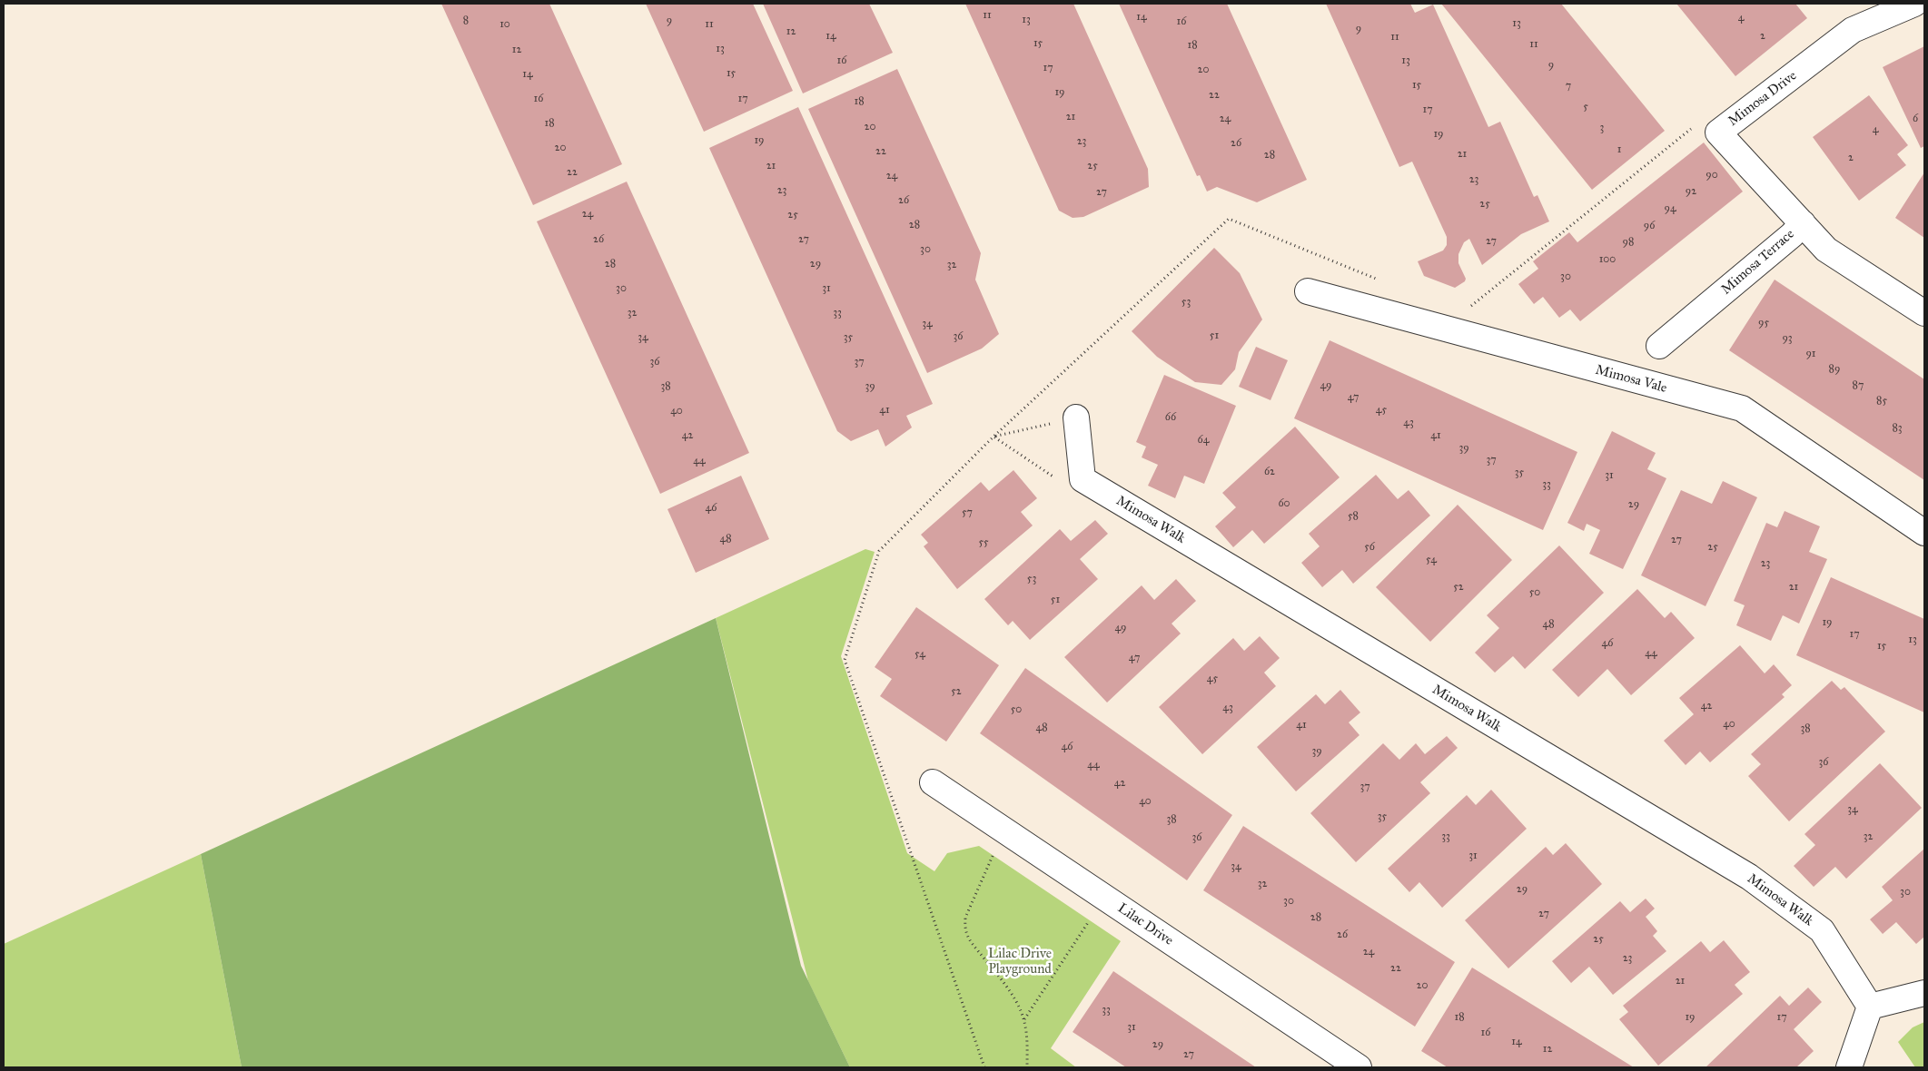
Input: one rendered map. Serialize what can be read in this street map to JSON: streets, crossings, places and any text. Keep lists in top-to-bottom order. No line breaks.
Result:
{"streets":{"street":["Mimosa Drive","Mimosa Terrace","Mimosa Vale","Mimosa Walk","Lilac Drive"]},"crossings":[["Mimosa Drive","Mimosa Terrace"]],"parks":["Lilac Drive Playground"],"house_numbers":["11","14","4","13","8","9","16","13","10","11","9","12","14","2","11","15","11","18","13","12","16","13","9","17","20","15","14","15","7","19","22","16","17","18","5","17","21","24","6","18","20","3","4","19","19","23","26","20","1","22","21","28","2","21","25","22","90","24","23","23","92","27","26","25","94","24","25","28","96","26","27","27","98","30","100","28","29","32","30","30","31","53","32","33","95","34","51","36","34","35","93","91","36","37","89","49","87","38","39","47","85","41","45","40","66","43","83","42","41","64","39","37","44","62","35","31","33","60","29","46","57","58","48","27","55","56","25","54","23","53","52","21","50","51","19","48","49","17","13","46","15","44","54","47","45","52","42","43","50","40","41","48","38","46","39","36","44","42","37","40","34","35","38","33","32","36","31","34","32","29","30","30","27","28","26","25","24","23","22","21","20","33","18","19","17","31","16","14","29","12","27"]}
